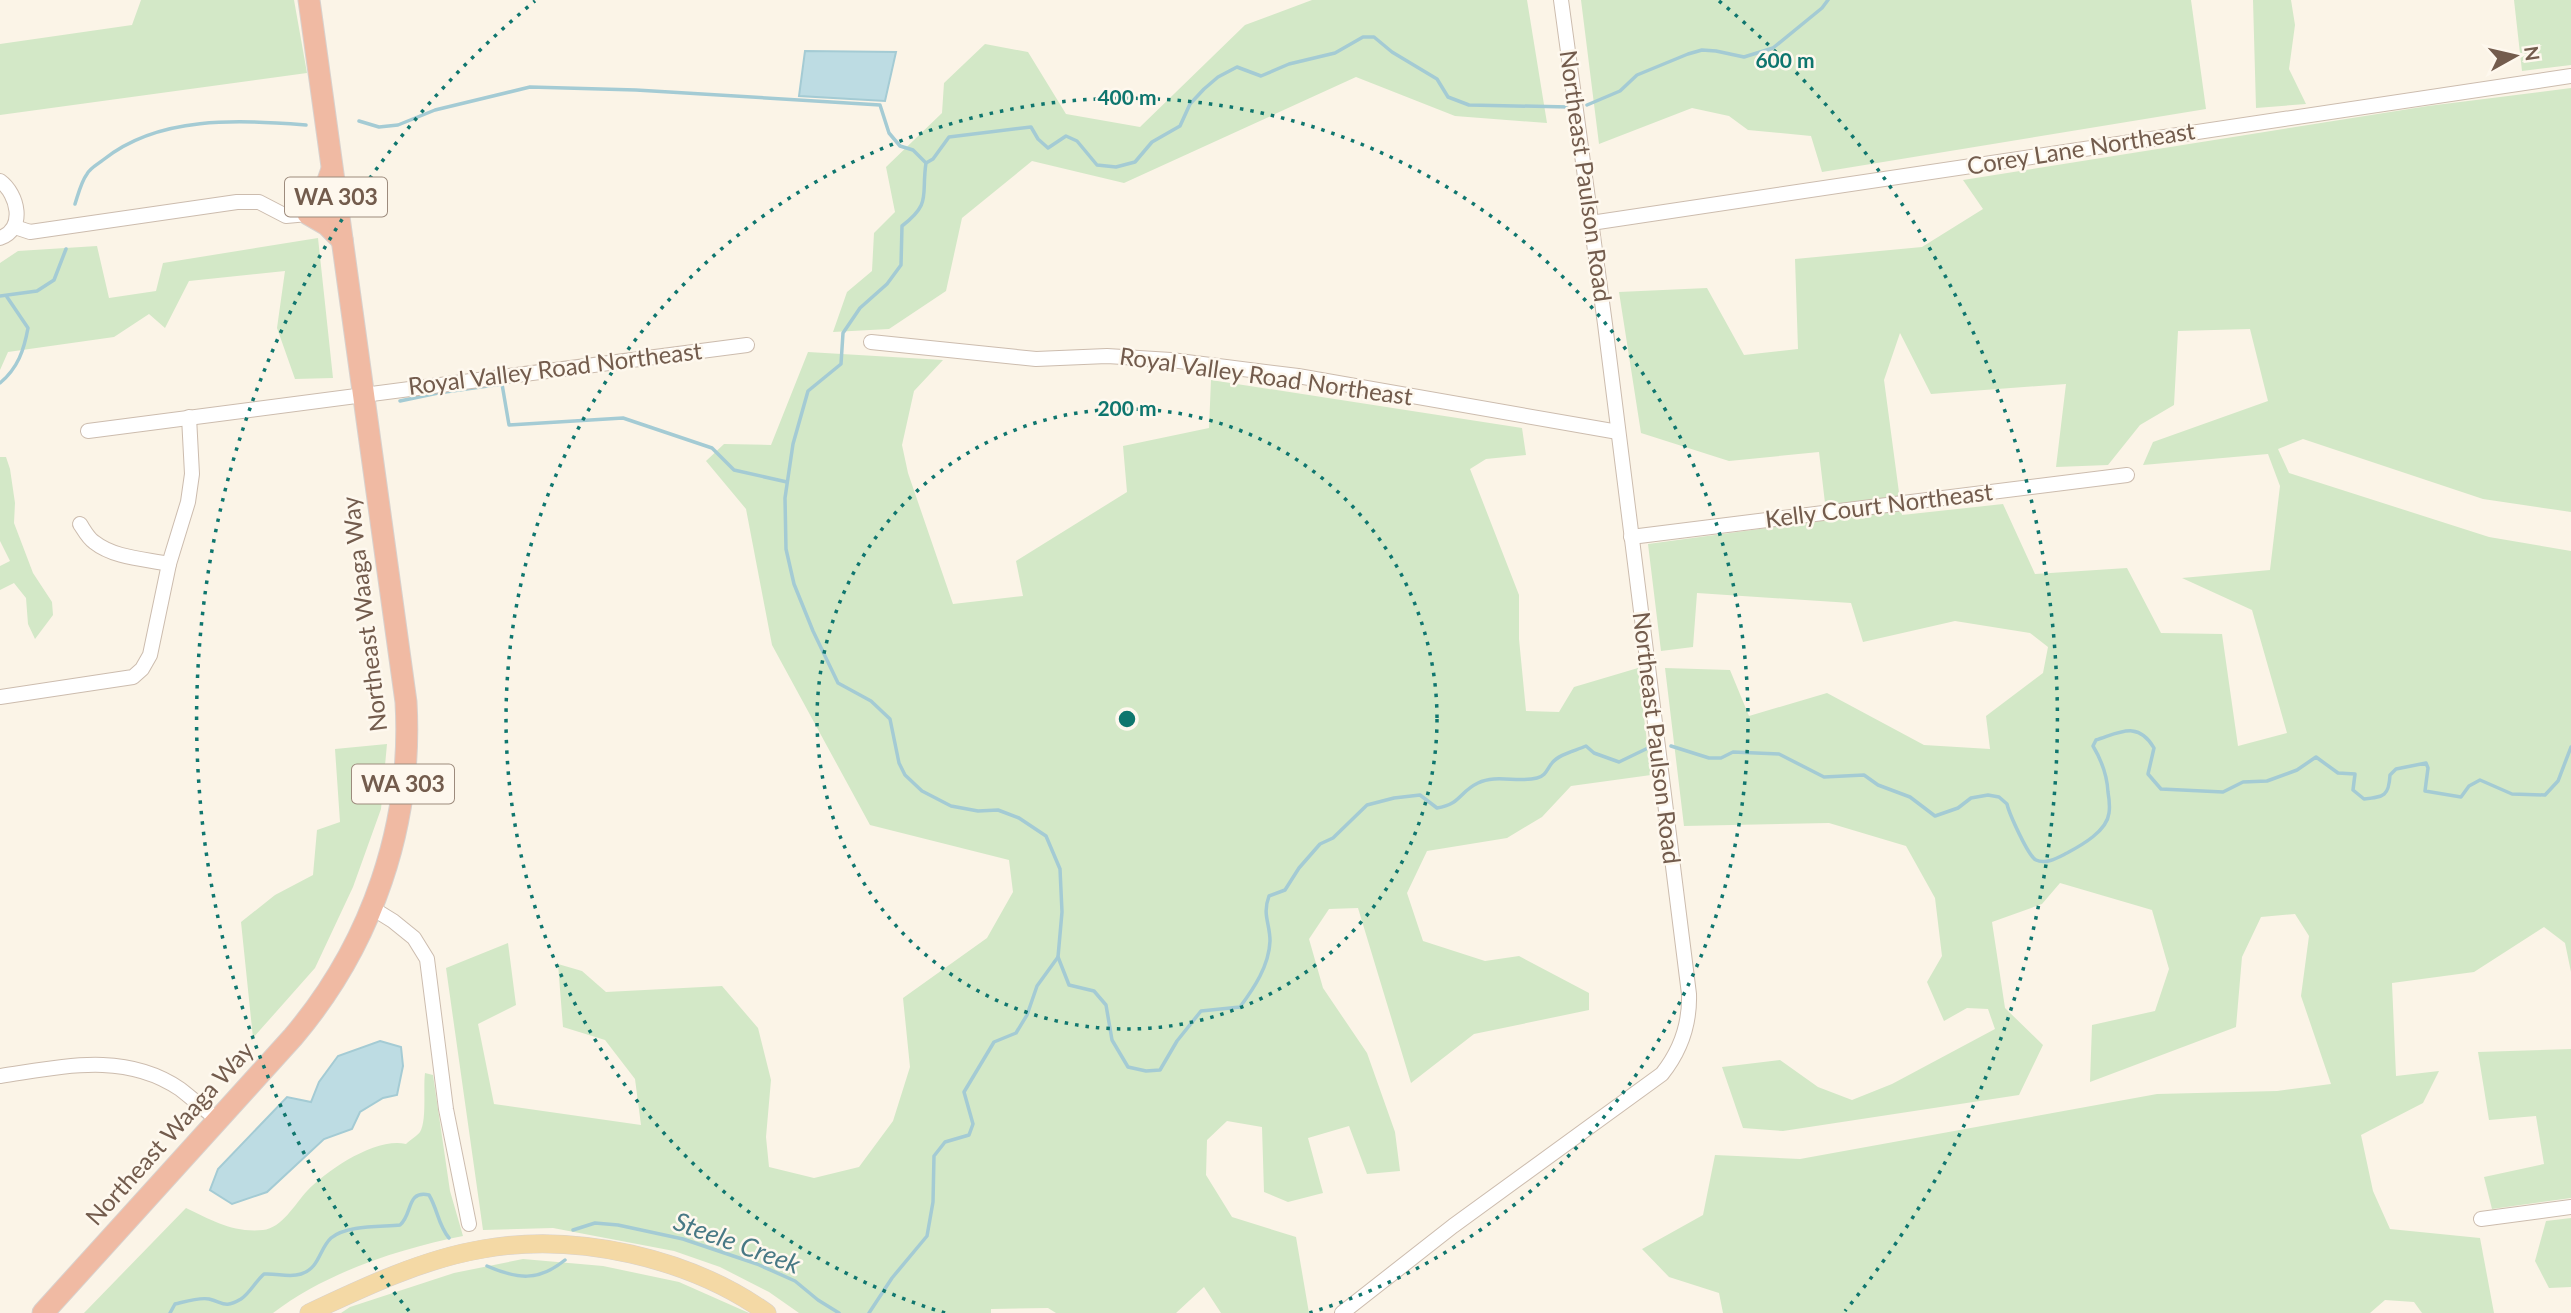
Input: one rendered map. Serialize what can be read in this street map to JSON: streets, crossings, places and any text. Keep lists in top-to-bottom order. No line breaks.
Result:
{"streets":{"highway":["WA 303","Northeast Waaga Way"],"street":["Corey Lane Northeast","Northeast Paulson Road","Royal Valley Road Northeast","Kelly Court Northeast"]},"crossings":[["Corey Lane Northeast","Northeast Paulson Road"],["Northeast Paulson Road","Royal Valley Road Northeast"],["Northeast Paulson Road","Kelly Court Northeast"],["Royal Valley Road Northeast","Northeast Waaga Way"]],"water":["Steele Creek"],"north":"right","rings":["600 m","400 m","200 m"]}
